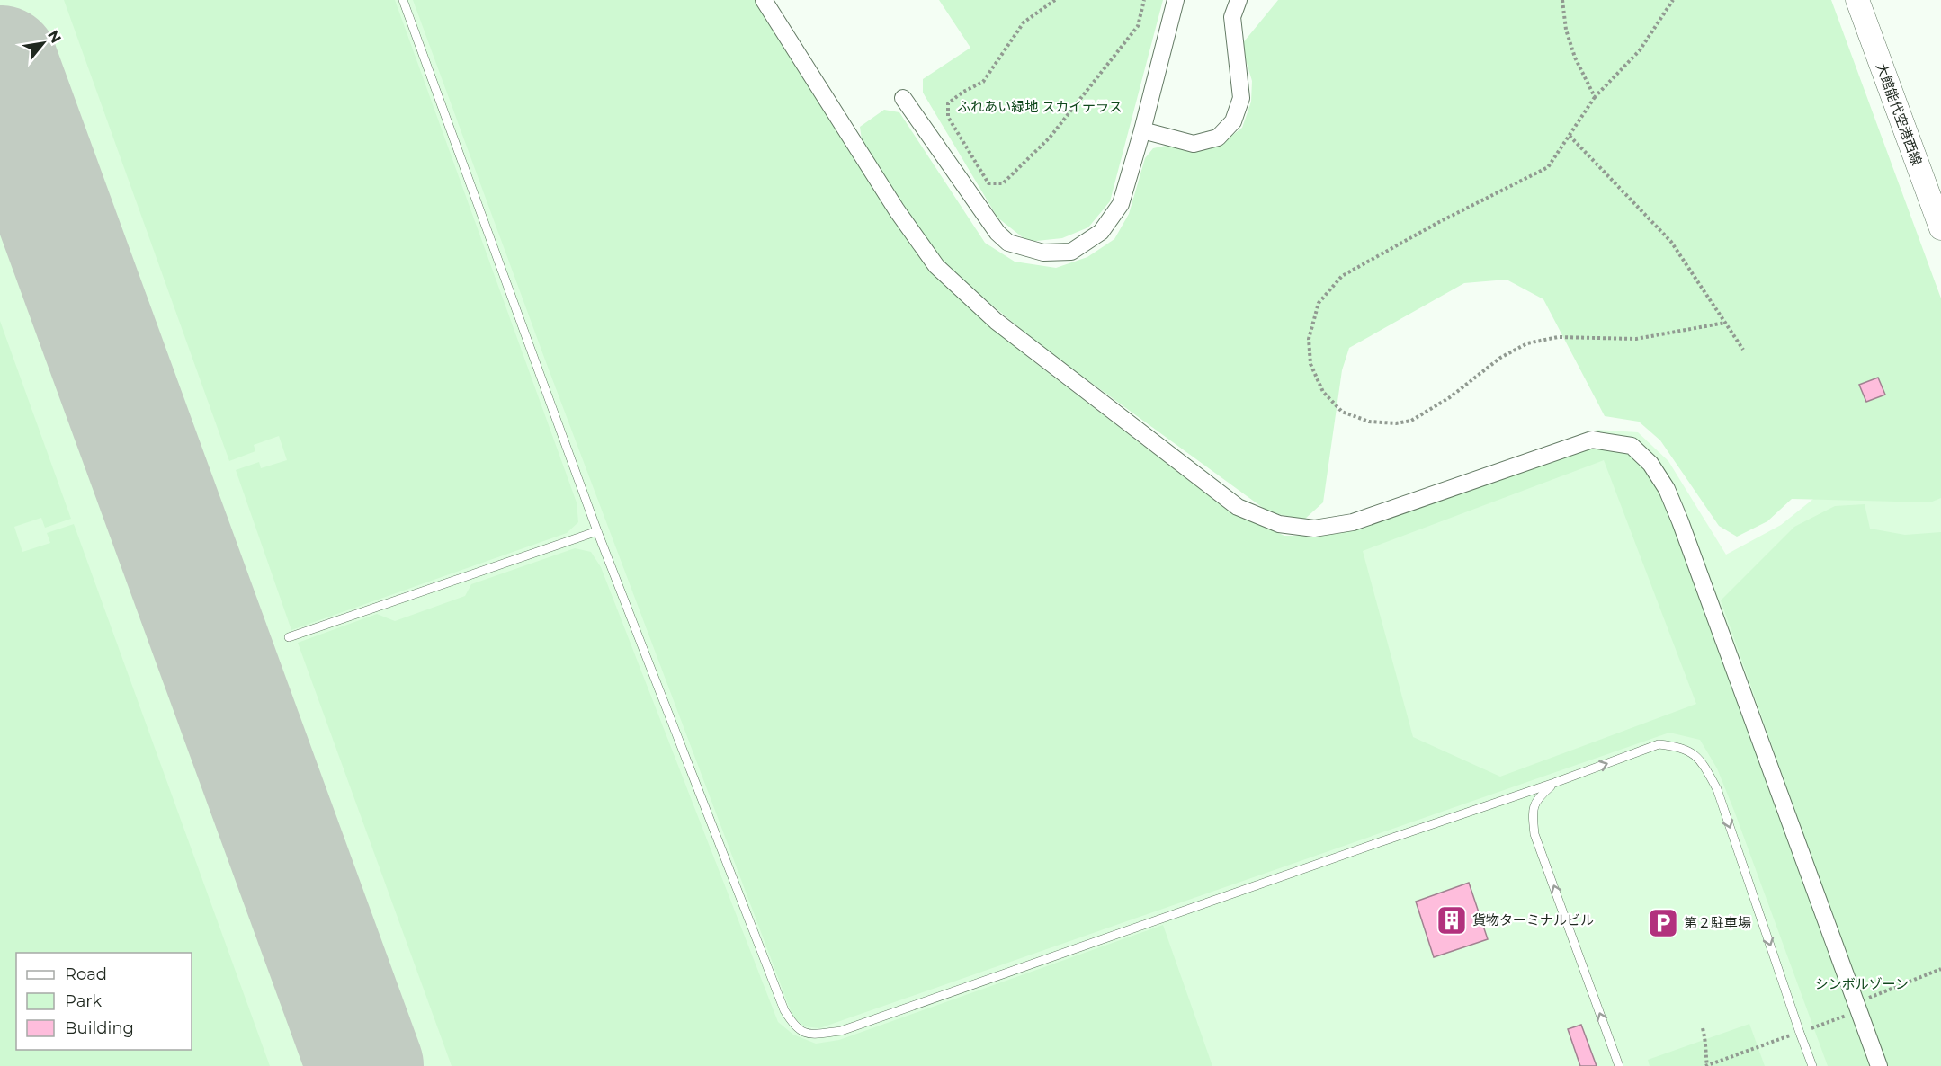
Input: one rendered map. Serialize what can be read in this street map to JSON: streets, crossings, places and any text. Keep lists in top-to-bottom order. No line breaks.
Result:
{"streets":{"main road":["大館能代空港西線"]},"parks":["ふれあい緑地 スカイテラス","シンボルゾーン"],"places":{"building":["貨物ターミナルビル"],"parking":["第２駐車場"]},"legend":["Road","Park","Building"],"north":"top right"}
